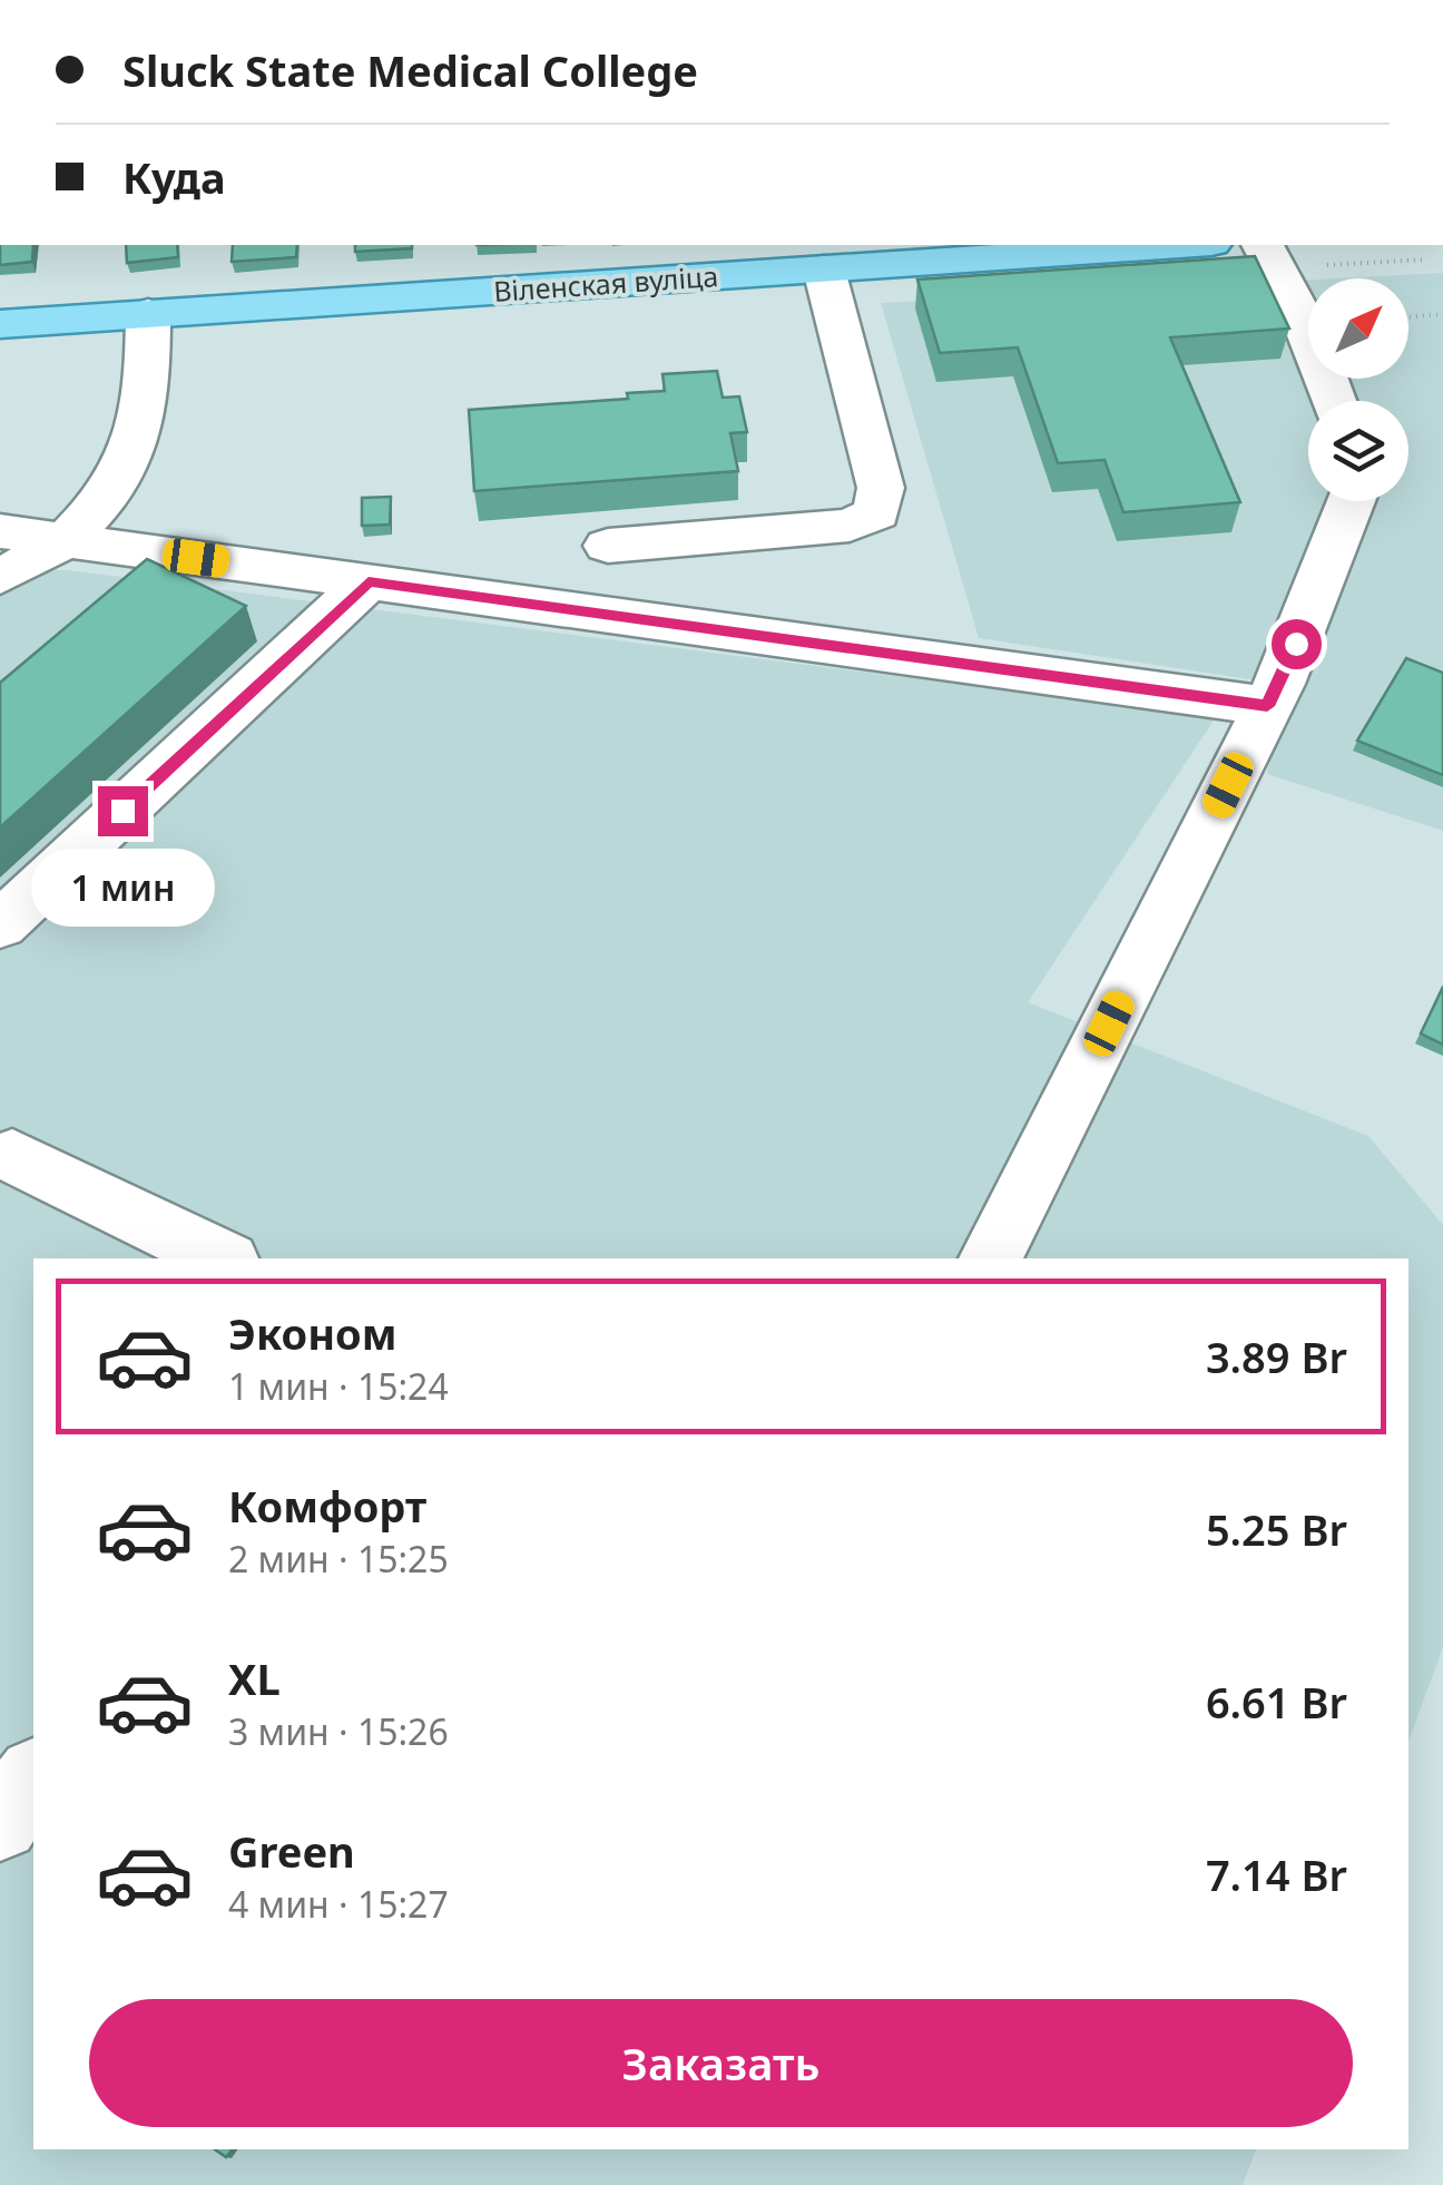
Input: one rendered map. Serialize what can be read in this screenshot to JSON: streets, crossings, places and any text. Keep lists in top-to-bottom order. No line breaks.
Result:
{"streets":{"main road":["Віленская вуліца"]},"north":"top right","page":{"banner":["Sluck State Medical College","Куда"],"bubble":"1 мин","list":[{"name":"Эконом","note":"1 мин · 15:24","value":"3.89 Br"},{"name":"Комфорт","note":"2 мин · 15:25","value":"5.25 Br"},{"name":"XL","note":"3 мин · 15:26","value":"6.61 Br"},{"name":"Green","note":"4 мин · 15:27","value":"7.14 Br"}],"buttons":"Заказать"}}
